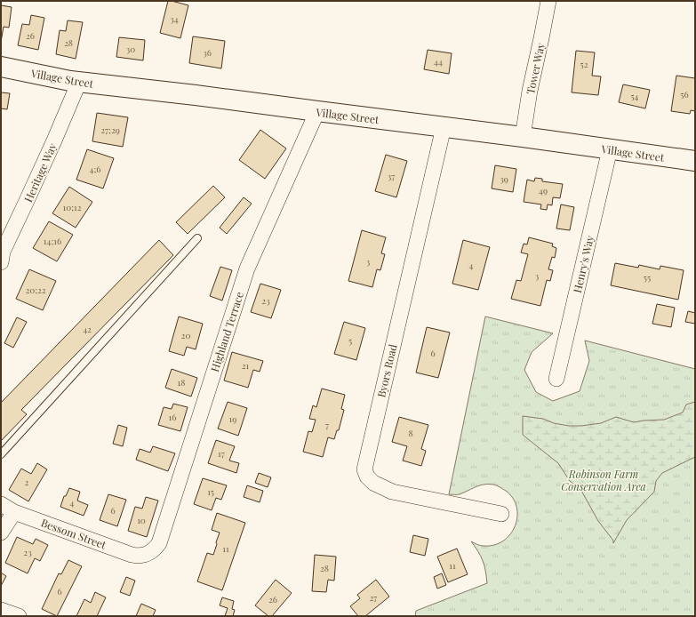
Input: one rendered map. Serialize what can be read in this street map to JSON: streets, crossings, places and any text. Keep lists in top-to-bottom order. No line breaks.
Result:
{"streets":{"main road":["Village Street"],"street":["Tower Way","Heritage Way","Henry's Way","Highland Terrace","Byors Road","Bessom Street"]},"crossings":[["Tower Way","Village Street"],["Village Street","Heritage Way"],["Village Street","Henry's Way"],["Village Street","Highland Terrace"],["Village Street","Byors Road"],["Highland Terrace","Bessom Street"]],"parks":["Robinson Farm Conservation Area"],"house_numbers":["34","26","28","30","36","44","52","56","54","27;29","4;6","37","39","49","10;12","14;16","3","4","3","55","20;22","23","42","20","5","6","21","18","16","19","7","8","17","2","15","4","6","10","11","23","11","28","6","27","26"]}
